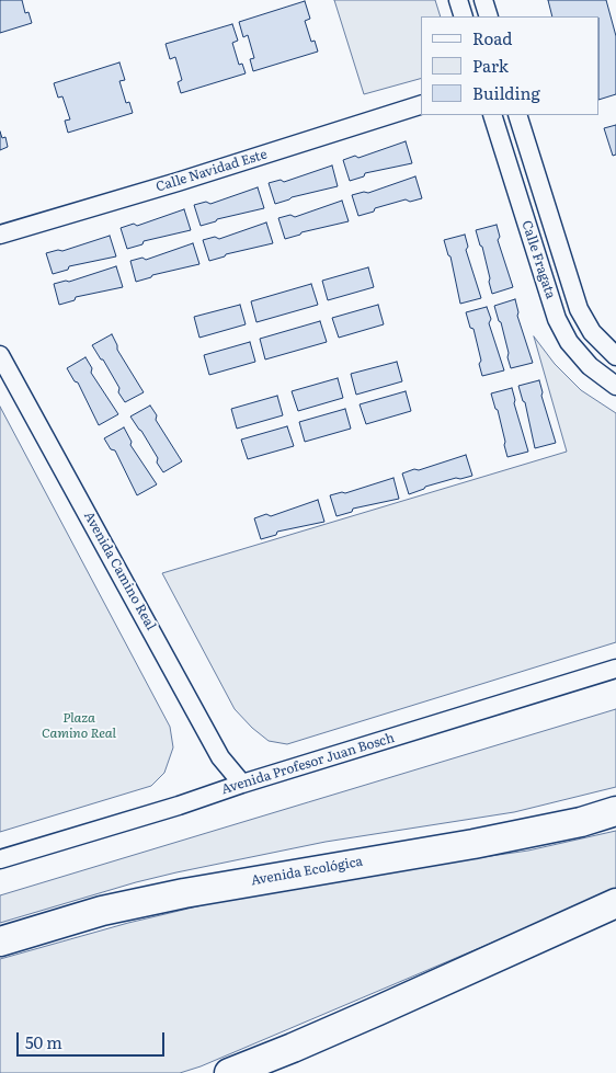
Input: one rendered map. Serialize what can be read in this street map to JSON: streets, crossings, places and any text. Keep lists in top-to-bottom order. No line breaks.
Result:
{"streets":{"main road":["Avenida Ecológica"],"street":["Calle Navidad Este","Calle Fragata","Avenida Camino Real","Avenida Profesor Juan Bosch"]},"crossings":[["Avenida Camino Real","Avenida Profesor Juan Bosch"]],"parks":["Plaza Camino Real"],"legend":["Road","Park","Building"],"scale_bar":"50 m"}
